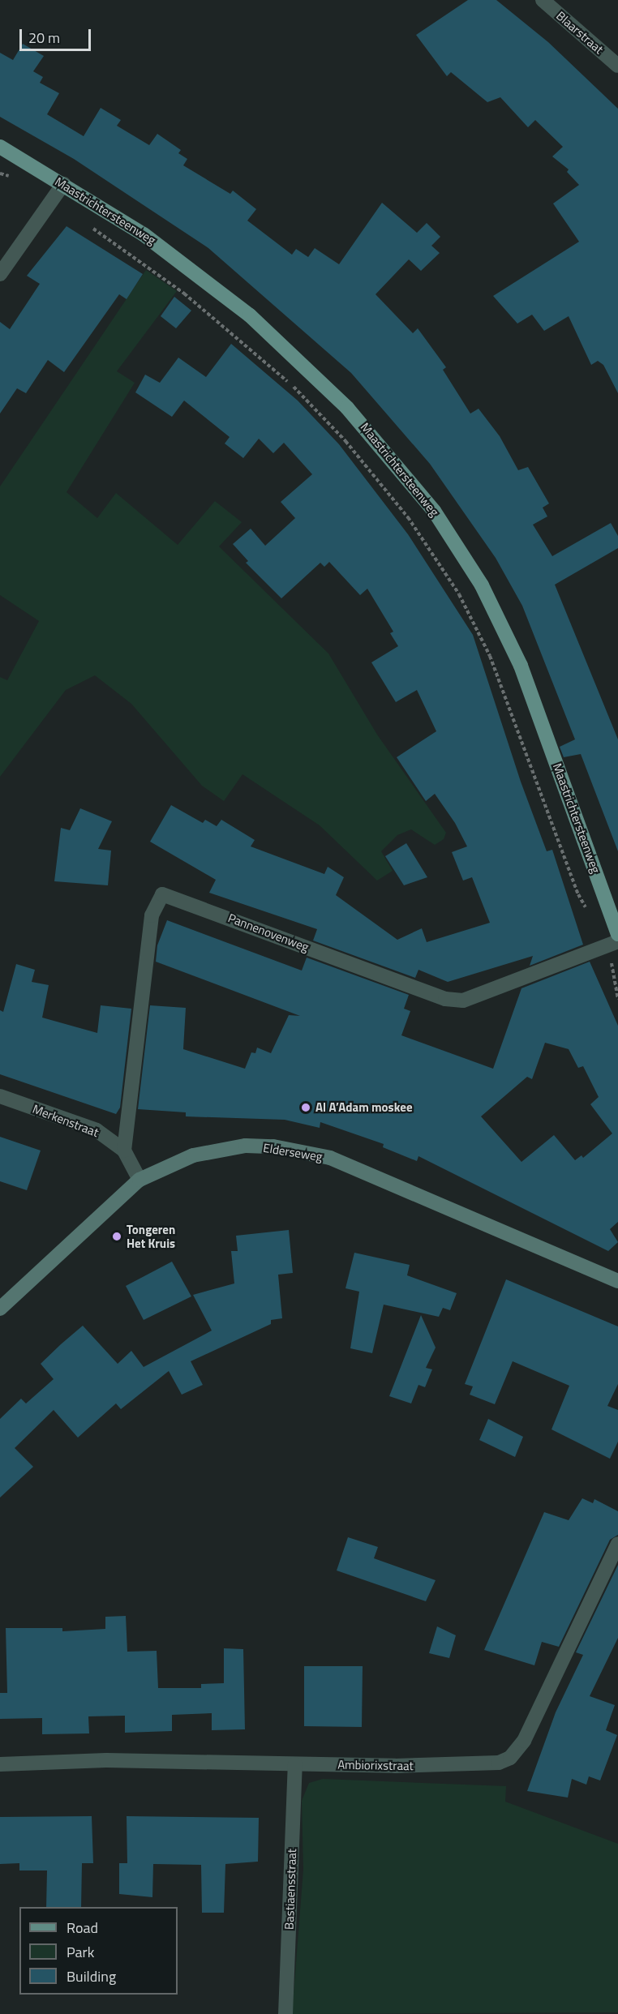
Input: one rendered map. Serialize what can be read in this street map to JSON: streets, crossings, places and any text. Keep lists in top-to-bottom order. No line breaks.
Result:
{"streets":{"main road":["Maastrichtersteenweg","Elderseweg"],"street":["Blaarstraat","Pannenovenweg","Merkenstraat","Ambiorixstraat","Bastiaensstraat"]},"crossings":[["Pannenovenweg","Merkenstraat"],["Merkenstraat","Elderseweg"],["Ambiorixstraat","Bastiaensstraat"]],"places":["Al A’Adam moskee","Tongeren Het Kruis"],"legend":["Road","Park","Building"],"scale_bar":"20 m"}
